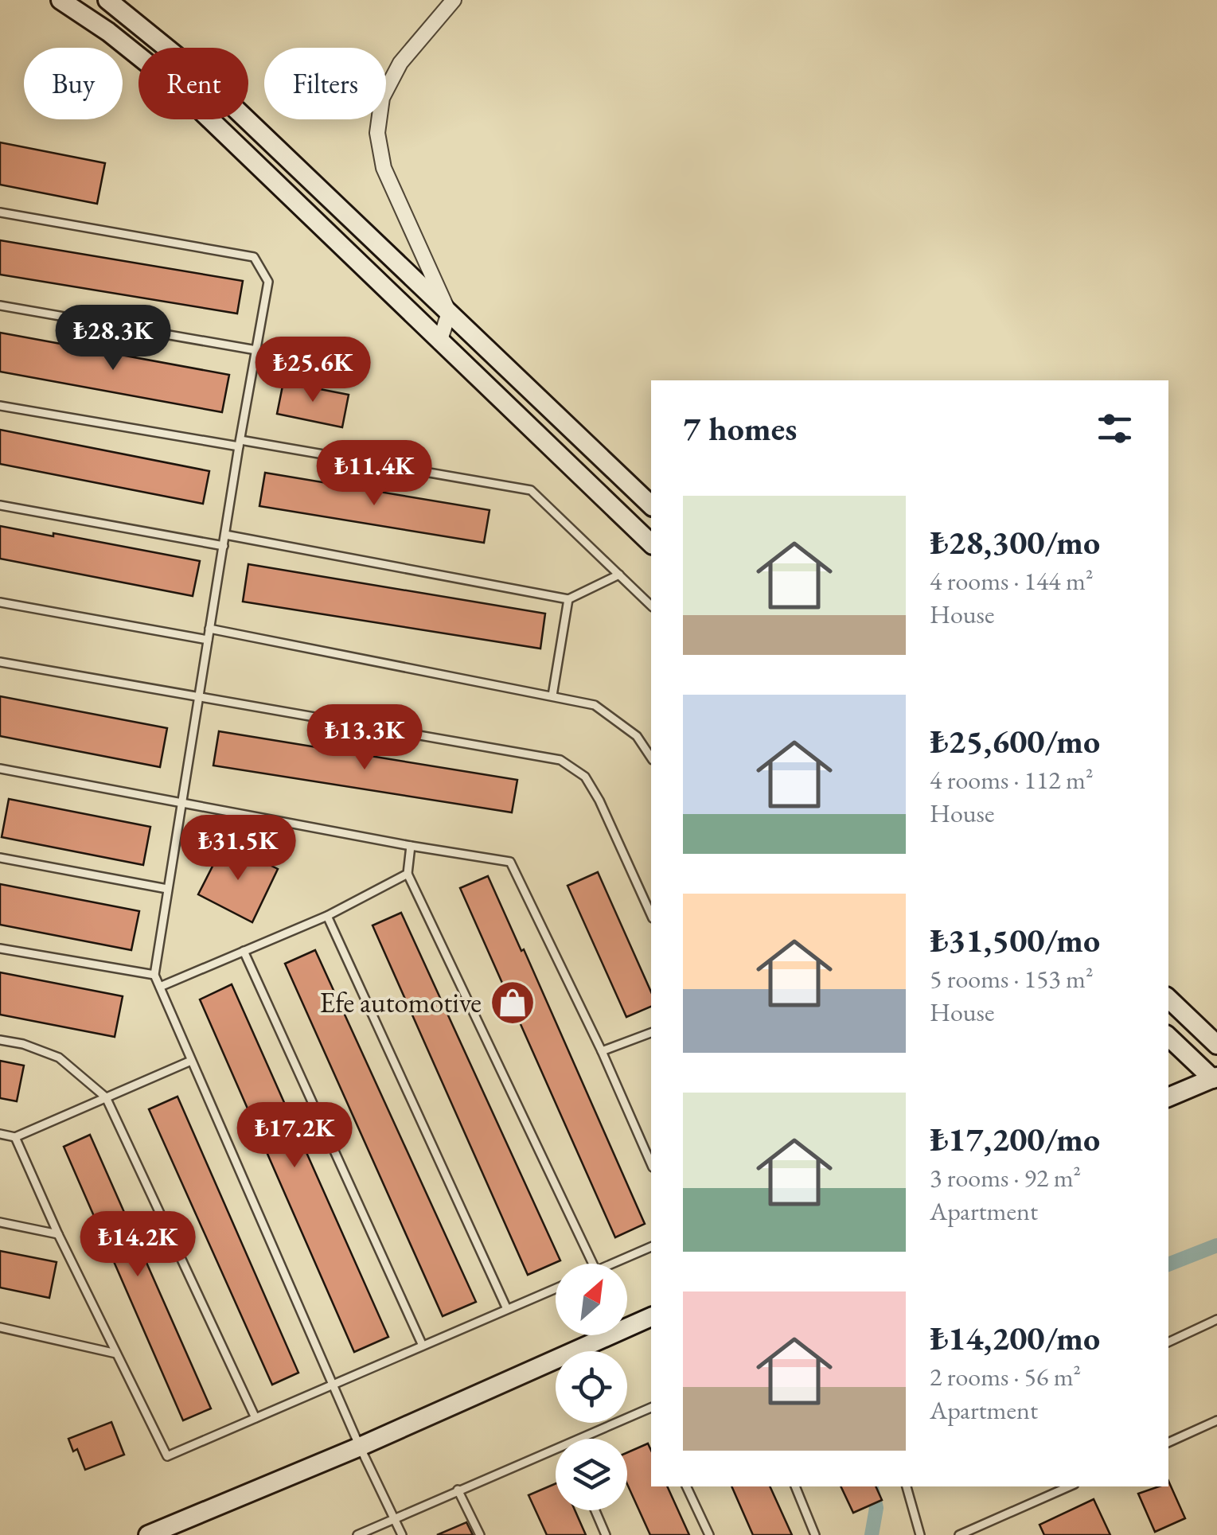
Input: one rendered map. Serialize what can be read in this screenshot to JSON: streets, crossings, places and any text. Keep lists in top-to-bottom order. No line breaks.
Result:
{"places":{"shop":["Efe automotive"]},"north":"top right","page":{"chip":["Buy","Rent","Filters"],"price":["₺28.3K","₺25.6K","₺11.4K","₺13.3K","₺31.5K","₺17.2K","₺14.2K"],"heading":"7 homes","list":[{"name":"₺28,300/mo","note":"4 rooms · 144 m² · House"},{"name":"₺25,600/mo","note":"4 rooms · 112 m² · House"},{"name":"₺31,500/mo","note":"5 rooms · 153 m² · House"},{"name":"₺17,200/mo","note":"3 rooms · 92 m² · Apartment"},{"name":"₺14,200/mo","note":"2 rooms · 56 m² · Apartment"}]}}
